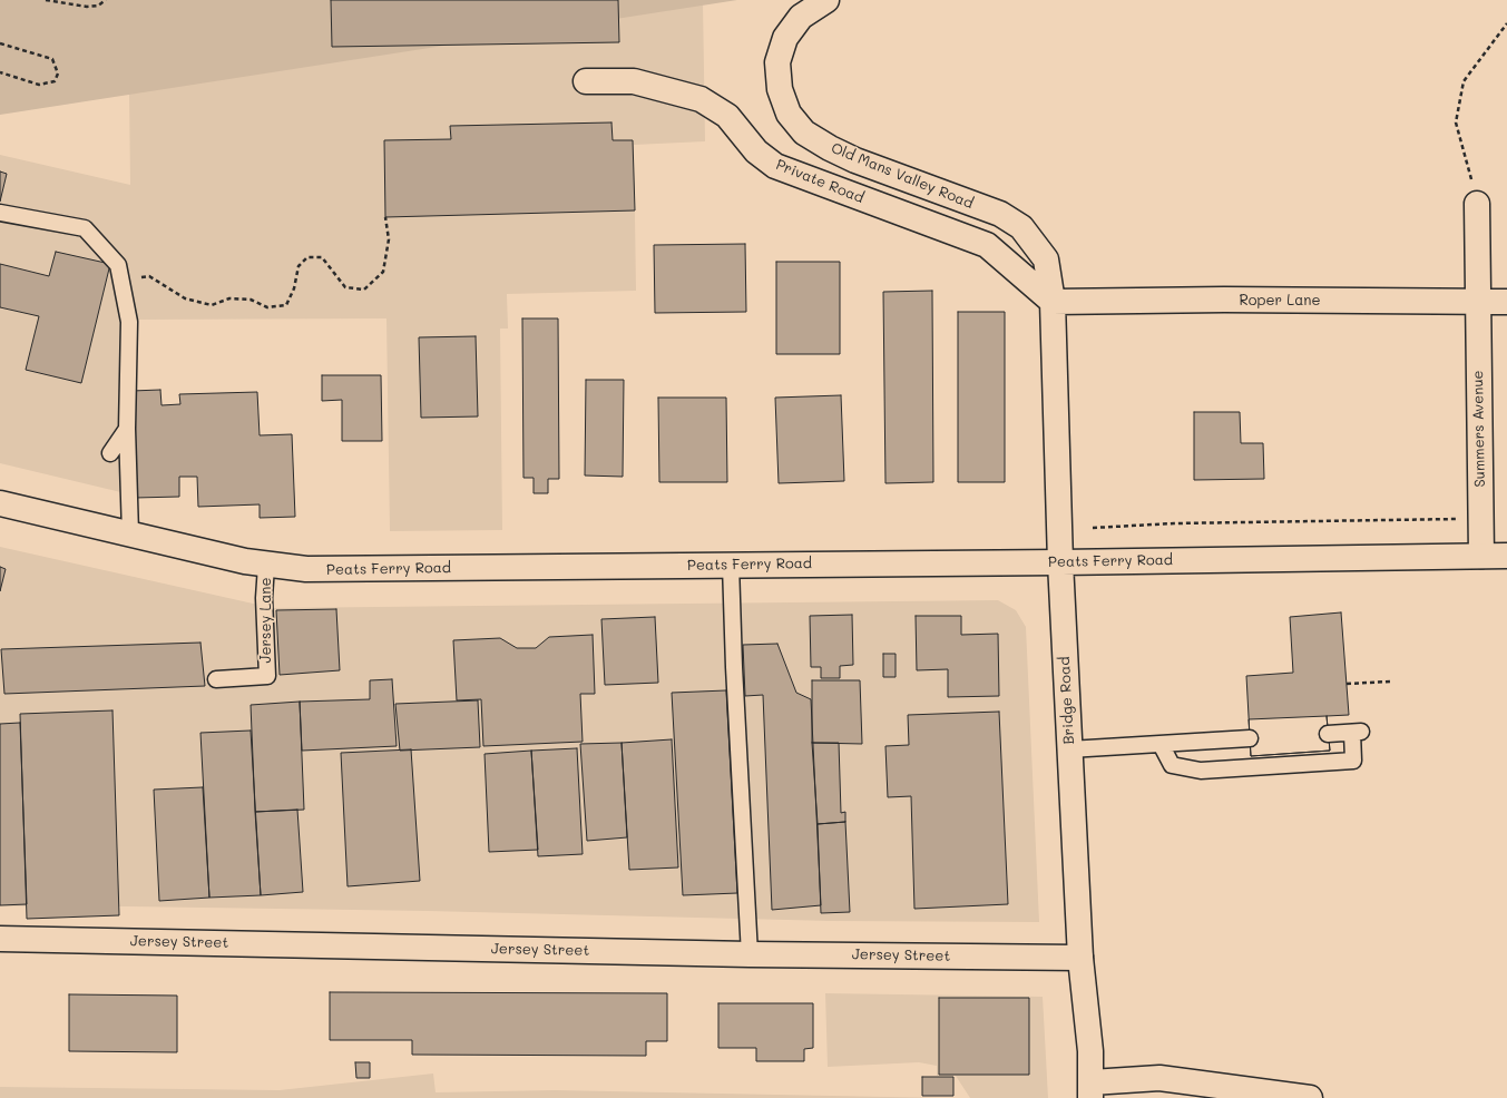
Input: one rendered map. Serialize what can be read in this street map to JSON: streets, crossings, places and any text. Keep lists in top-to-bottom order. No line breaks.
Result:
{"streets":{"street":["Old Mans Valley Road","Private Road","Roper Lane","Summers Avenue","Peats Ferry Road","Bridge Road","Jersey Street"],"lane":["Jersey Lane"]},"crossings":[["Old Mans Valley Road","Private Road"],["Old Mans Valley Road","Roper Lane"],["Old Mans Valley Road","Bridge Road"],["Private Road","Roper Lane"],["Private Road","Bridge Road"],["Roper Lane","Summers Avenue"],["Roper Lane","Bridge Road"],["Summers Avenue","Peats Ferry Road"],["Peats Ferry Road","Jersey Lane"],["Peats Ferry Road","Bridge Road"],["Bridge Road","Jersey Street"]]}
